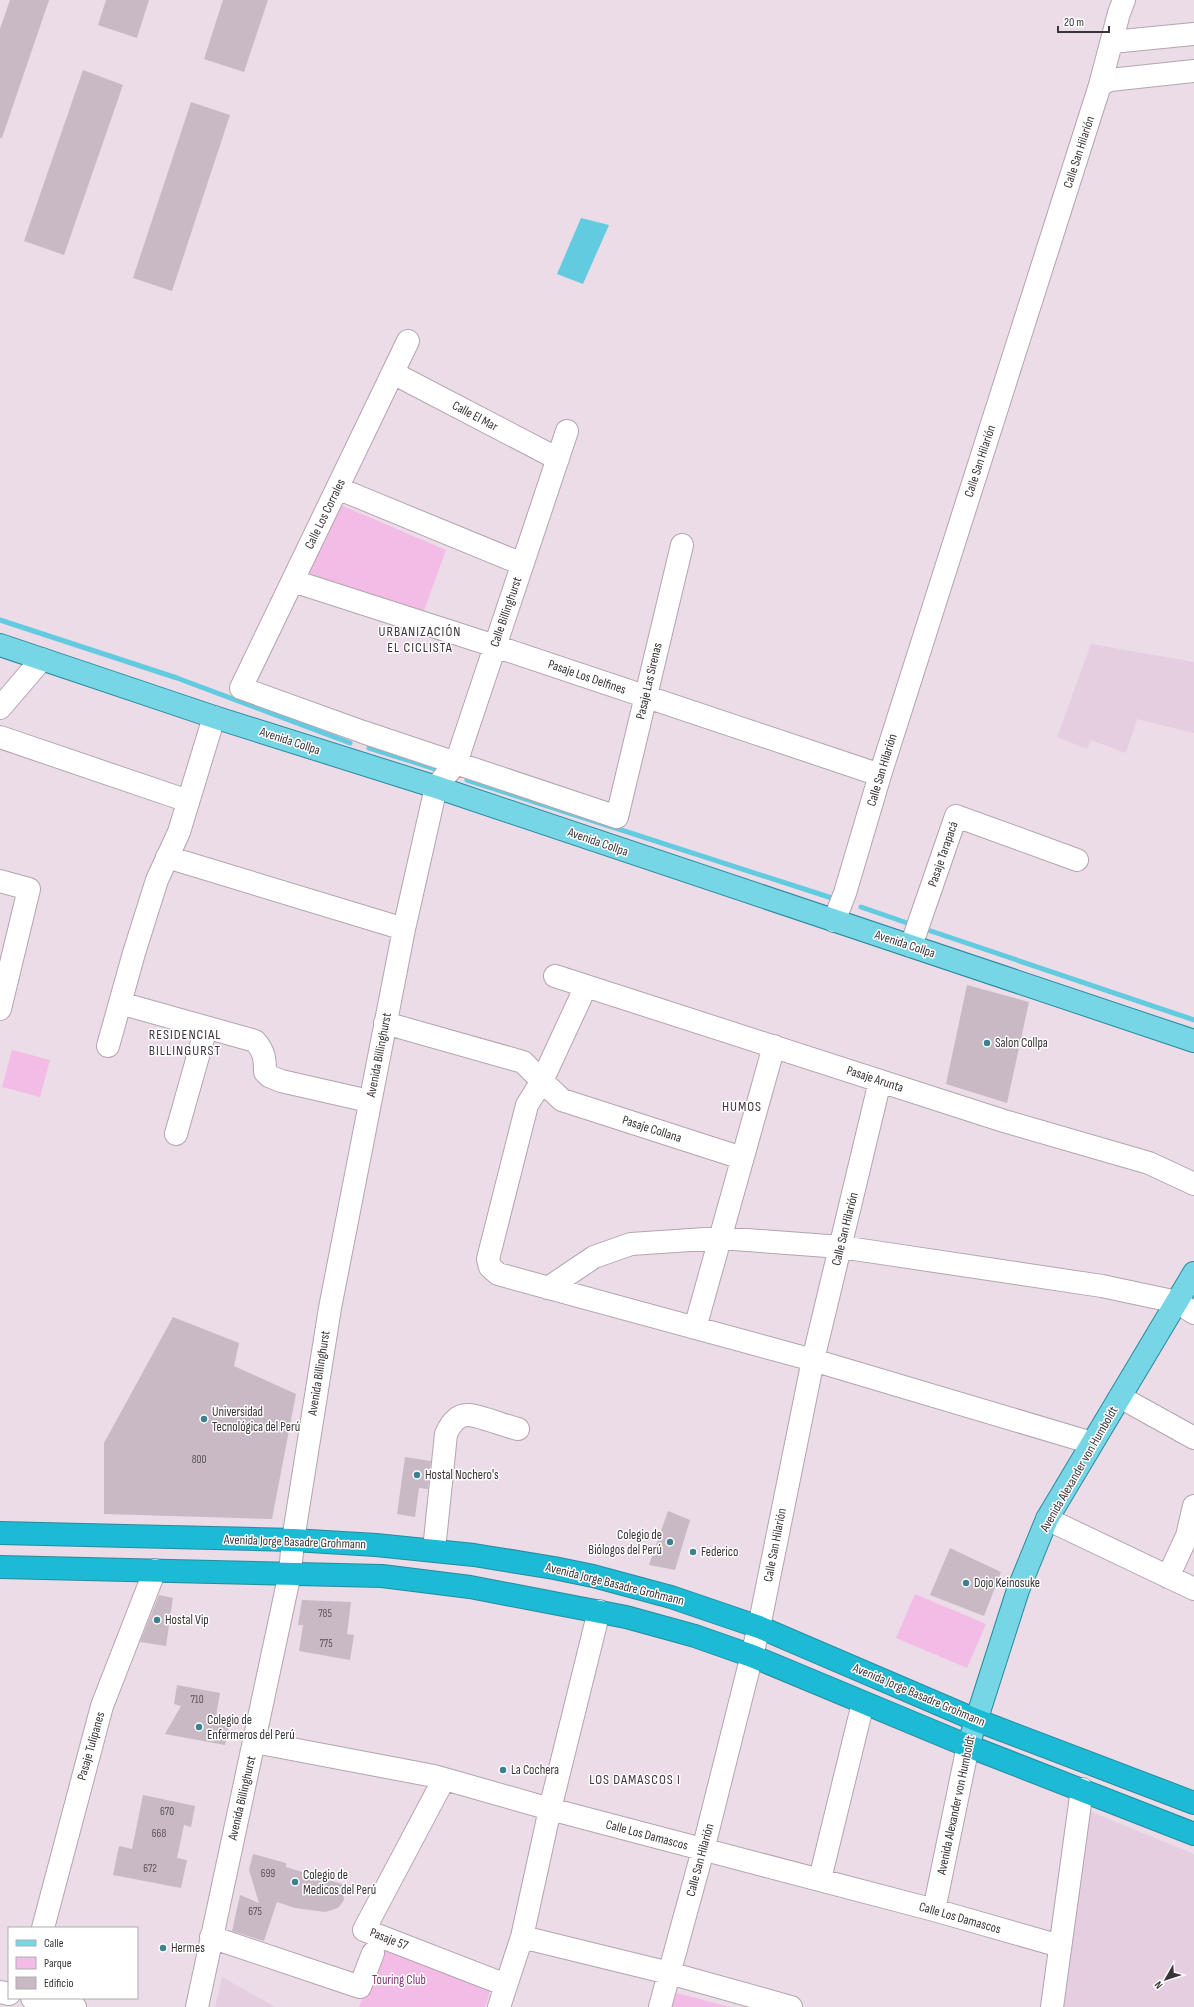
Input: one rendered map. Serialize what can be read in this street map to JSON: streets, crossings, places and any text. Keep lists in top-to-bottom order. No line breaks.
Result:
{"streets":{"highway":["Avenida Jorge Basadre Grohmann"],"main road":["Avenida Collpa","Avenida Alexander von Humboldt"],"street":["Calle San Hilarión","Calle El Mar","Calle Los Corrales","Calle Billinghurst","Pasaje Los Delfines","Pasaje Las Sirenas","Pasaje Tarapacá","Avenida Billinghurst","Pasaje Arunta","Pasaje Collana","Pasaje Tulipanes","Calle Los Damascos","Pasaje 57"]},"crossings":[["Calle San Hilarión","Pasaje Los Delfines"],["Calle San Hilarión","Avenida Collpa"],["Calle San Hilarión","Pasaje Arunta"],["Calle San Hilarión","Avenida Jorge Basadre Grohmann"],["Calle San Hilarión","Calle Los Damascos"],["Calle El Mar","Calle Los Corrales"],["Calle El Mar","Calle Billinghurst"],["Calle Los Corrales","Pasaje Los Delfines"],["Calle Billinghurst","Pasaje Los Delfines"],["Calle Billinghurst","Pasaje Las Sirenas"],["Calle Billinghurst","Avenida Collpa"],["Calle Billinghurst","Avenida Billinghurst"],["Pasaje Los Delfines","Pasaje Las Sirenas"],["Avenida Collpa","Pasaje Tarapacá"],["Avenida Collpa","Avenida Billinghurst"],["Avenida Billinghurst","Avenida Jorge Basadre Grohmann"],["Avenida Billinghurst","Calle Los Damascos"],["Avenida Alexander von Humboldt","Avenida Jorge Basadre Grohmann"],["Avenida Alexander von Humboldt","Calle Los Damascos"],["Calle Los Damascos","Pasaje 57"]],"districts":["URBANIZACIÓN EL CICLISTA","RESIDENCIAL BILLINGURST","HUMOS","LOS DAMASCOS I"],"parks":["Touring Club"],"places":["Salon Collpa","Universidad Tecnológica del Perú","Hostal Nochero's","Colegio de Biólogos del Perú","Federico","Dojo Keinosuke","Hostal Vip","Colegio de Enfermeros del Perú","La Cochera","Colegio de Medicos del Perú","Hermes"],"house_numbers":["800","785","775","710","670","668","672","699","675"],"legend":["Calle","Parque","Edificio"],"scale_bar":"20 m","north":"bottom left"}
